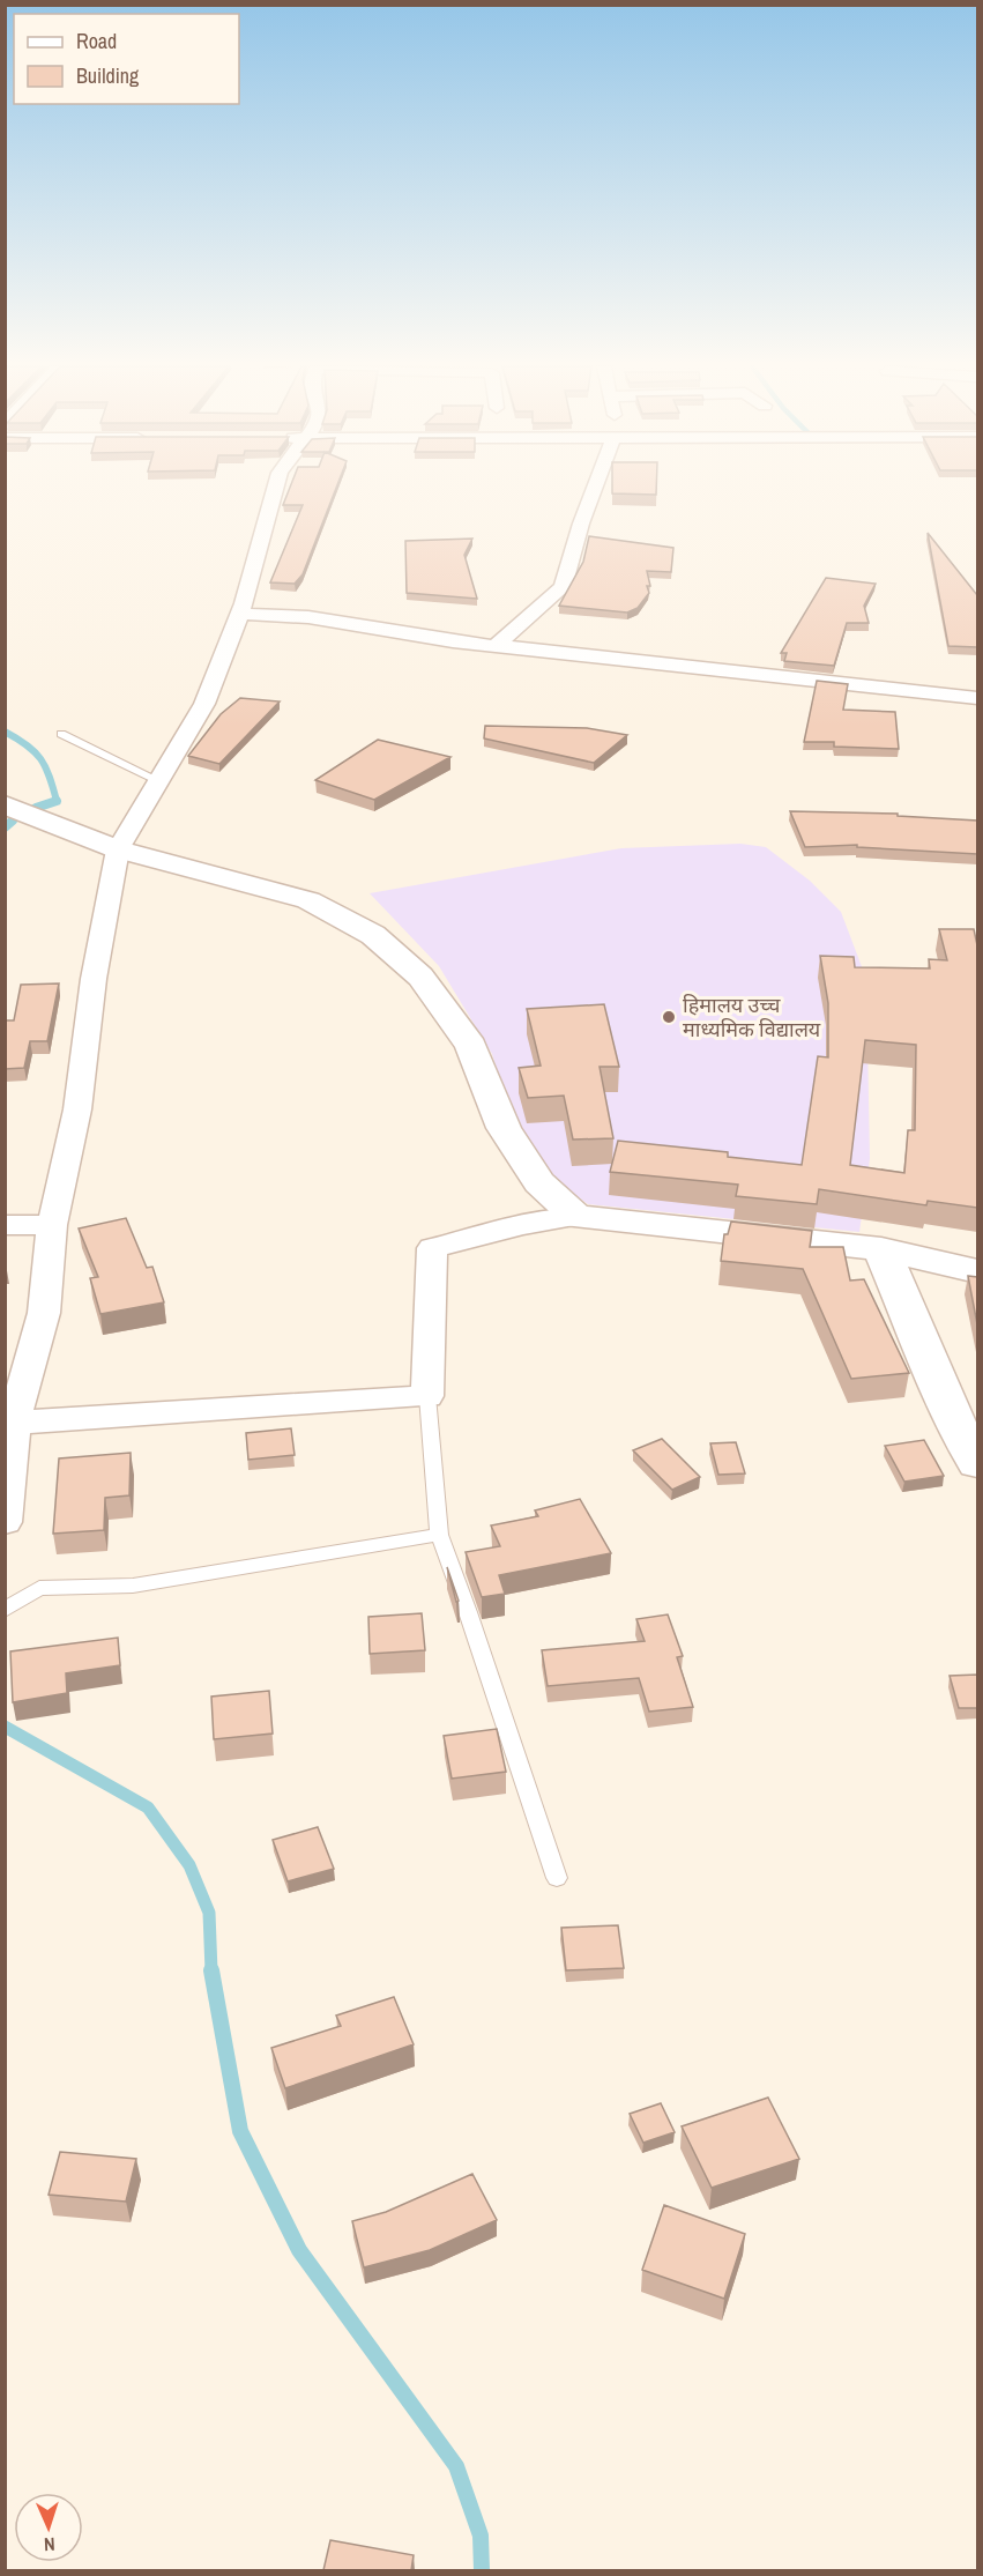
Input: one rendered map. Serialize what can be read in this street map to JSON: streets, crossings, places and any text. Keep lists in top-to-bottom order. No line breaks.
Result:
{"places":["हिमालय उच्च माध्यमिक विद्यालय"],"legend":["Road","Building"],"north":"bottom"}
